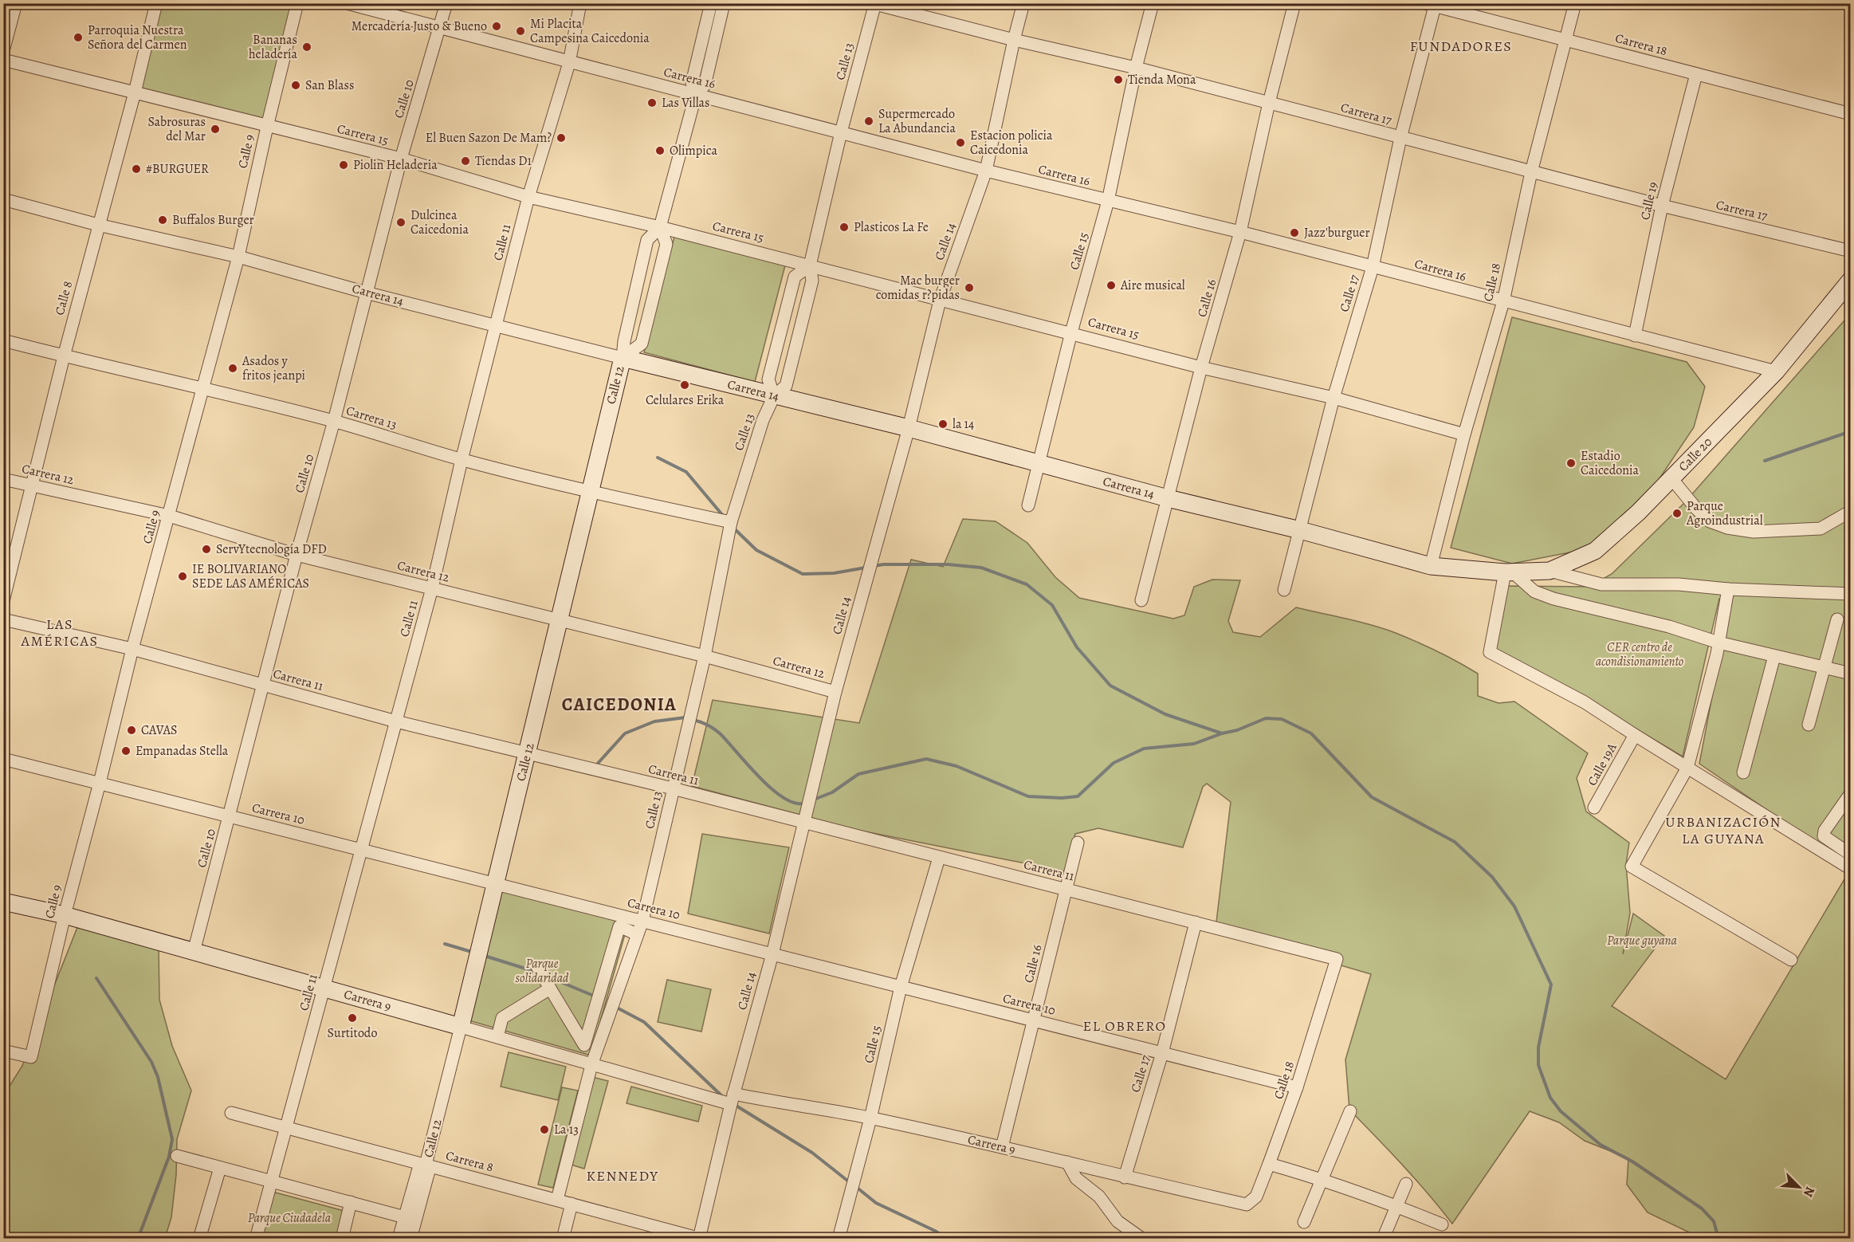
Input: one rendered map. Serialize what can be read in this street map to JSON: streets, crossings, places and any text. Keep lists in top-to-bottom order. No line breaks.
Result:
{"streets":{"main road":["Carrera 14","Calle 12","Calle 20","Carrera 9"],"street":["Carrera 18","Calle 13","Carrera 16","Calle 10","Carrera 17","Carrera 15","Calle 9","Calle 19","Calle 14","Calle 11","Calle 15","Calle 18","Calle 17","Calle 8","Calle 16","Carrera 13","Carrera 12","Carrera 11","Calle 19A","Carrera 10","Carrera 8"]},"crossings":[["Carrera 18","Calle 19"],["Carrera 18","Calle 18"],["Carrera 18","Calle 17"],["Calle 13","Carrera 16"],["Calle 13","Carrera 17"],["Calle 13","Carrera 15"],["Calle 13","Carrera 14"],["Calle 13","Carrera 13"],["Calle 13","Carrera 12"],["Calle 13","Carrera 11"],["Calle 13","Carrera 10"],["Calle 13","Carrera 9"],["Calle 13","Carrera 8"],["Carrera 16","Calle 10"],["Carrera 16","Calle 19"],["Carrera 16","Calle 14"],["Carrera 16","Calle 11"],["Carrera 16","Calle 15"],["Carrera 16","Calle 18"],["Carrera 16","Calle 17"],["Carrera 16","Calle 16"],["Carrera 16","Calle 12"],["Carrera 16","Calle 20"],["Calle 10","Carrera 15"],["Calle 10","Carrera 14"],["Calle 10","Carrera 13"],["Calle 10","Carrera 12"],["Calle 10","Carrera 11"],["Calle 10","Carrera 10"],["Calle 10","Carrera 9"],["Carrera 17","Calle 19"],["Carrera 17","Calle 14"],["Carrera 17","Calle 15"],["Carrera 17","Calle 18"],["Carrera 17","Calle 17"],["Carrera 17","Calle 16"],["Carrera 15","Calle 9"],["Carrera 15","Calle 14"],["Carrera 15","Calle 11"],["Carrera 15","Calle 15"],["Carrera 15","Calle 18"],["Carrera 15","Calle 17"],["Carrera 15","Calle 8"],["Carrera 15","Calle 16"],["Carrera 15","Calle 12"],["Calle 9","Carrera 14"],["Calle 9","Carrera 13"],["Calle 9","Carrera 12"],["Calle 9","Carrera 11"],["Calle 9","Carrera 10"],["Calle 9","Carrera 9"],["Calle 14","Carrera 14"],["Calle 14","Carrera 12"],["Calle 14","Carrera 11"],["Calle 14","Carrera 10"],["Calle 14","Carrera 9"],["Calle 14","Carrera 8"],["Calle 11","Carrera 14"],["Calle 11","Carrera 13"],["Calle 11","Carrera 12"],["Calle 11","Carrera 11"],["Calle 11","Carrera 10"],["Calle 11","Carrera 9"],["Calle 11","Carrera 8"],["Calle 15","Carrera 14"],["Calle 15","Carrera 11"],["Calle 15","Carrera 10"],["Calle 15","Carrera 9"],["Calle 18","Carrera 14"],["Calle 18","Carrera 11"],["Calle 18","Carrera 10"],["Calle 18","Carrera 9"],["Calle 17","Carrera 14"],["Calle 17","Carrera 11"],["Calle 17","Carrera 10"],["Calle 17","Carrera 9"],["Carrera 14","Calle 8"],["Carrera 14","Calle 16"],["Carrera 14","Calle 12"],["Carrera 14","Calle 20"],["Calle 8","Carrera 13"],["Calle 8","Carrera 12"],["Calle 16","Carrera 11"],["Calle 16","Carrera 10"],["Calle 16","Carrera 9"],["Calle 12","Carrera 13"],["Calle 12","Carrera 12"],["Calle 12","Carrera 11"],["Calle 12","Carrera 10"],["Calle 12","Carrera 9"],["Calle 12","Carrera 8"]],"districts":["FUNDADORES","LAS AMÉRICAS","CAICEDONIA","URBANIZACIÓN LA GUYANA","EL OBRERO","KENNEDY"],"parks":["CER centro de acondisionamiento","Parque guyana","Parque solidaridad","Parque Ciudadela"],"places":["Mercadería Justo & Bueno","Mi Placita Campesina Caicedonia","Parroquia Nuestra Señora del Carmen","Bananas heladería","Tienda Mona","San Blass","Las Villas","Supermercado La Abundancia","Sabrosuras del Mar","El Buen Sazon De Mam?","Estacion policia Caicedonia","Olimpica","Tiendas D1","Piolin Heladeria","#BURGUER","Buffalos Burger","Dulcinea Caicedonia","Plasticos La Fe","Jazz'burguer","Aire musical","Mac burger comidas r?pidas","Asados y fritos jeanpi","Celulares Erika","la 14","Estadio Caicedonia","Parque Agroindustrial","ServYtecnología DFD","IE BOLIVARIANO SEDE LAS AMÉRICAS","CAVAS","Empanadas Stella","Surtitodo","La 13"],"north":"bottom right"}
